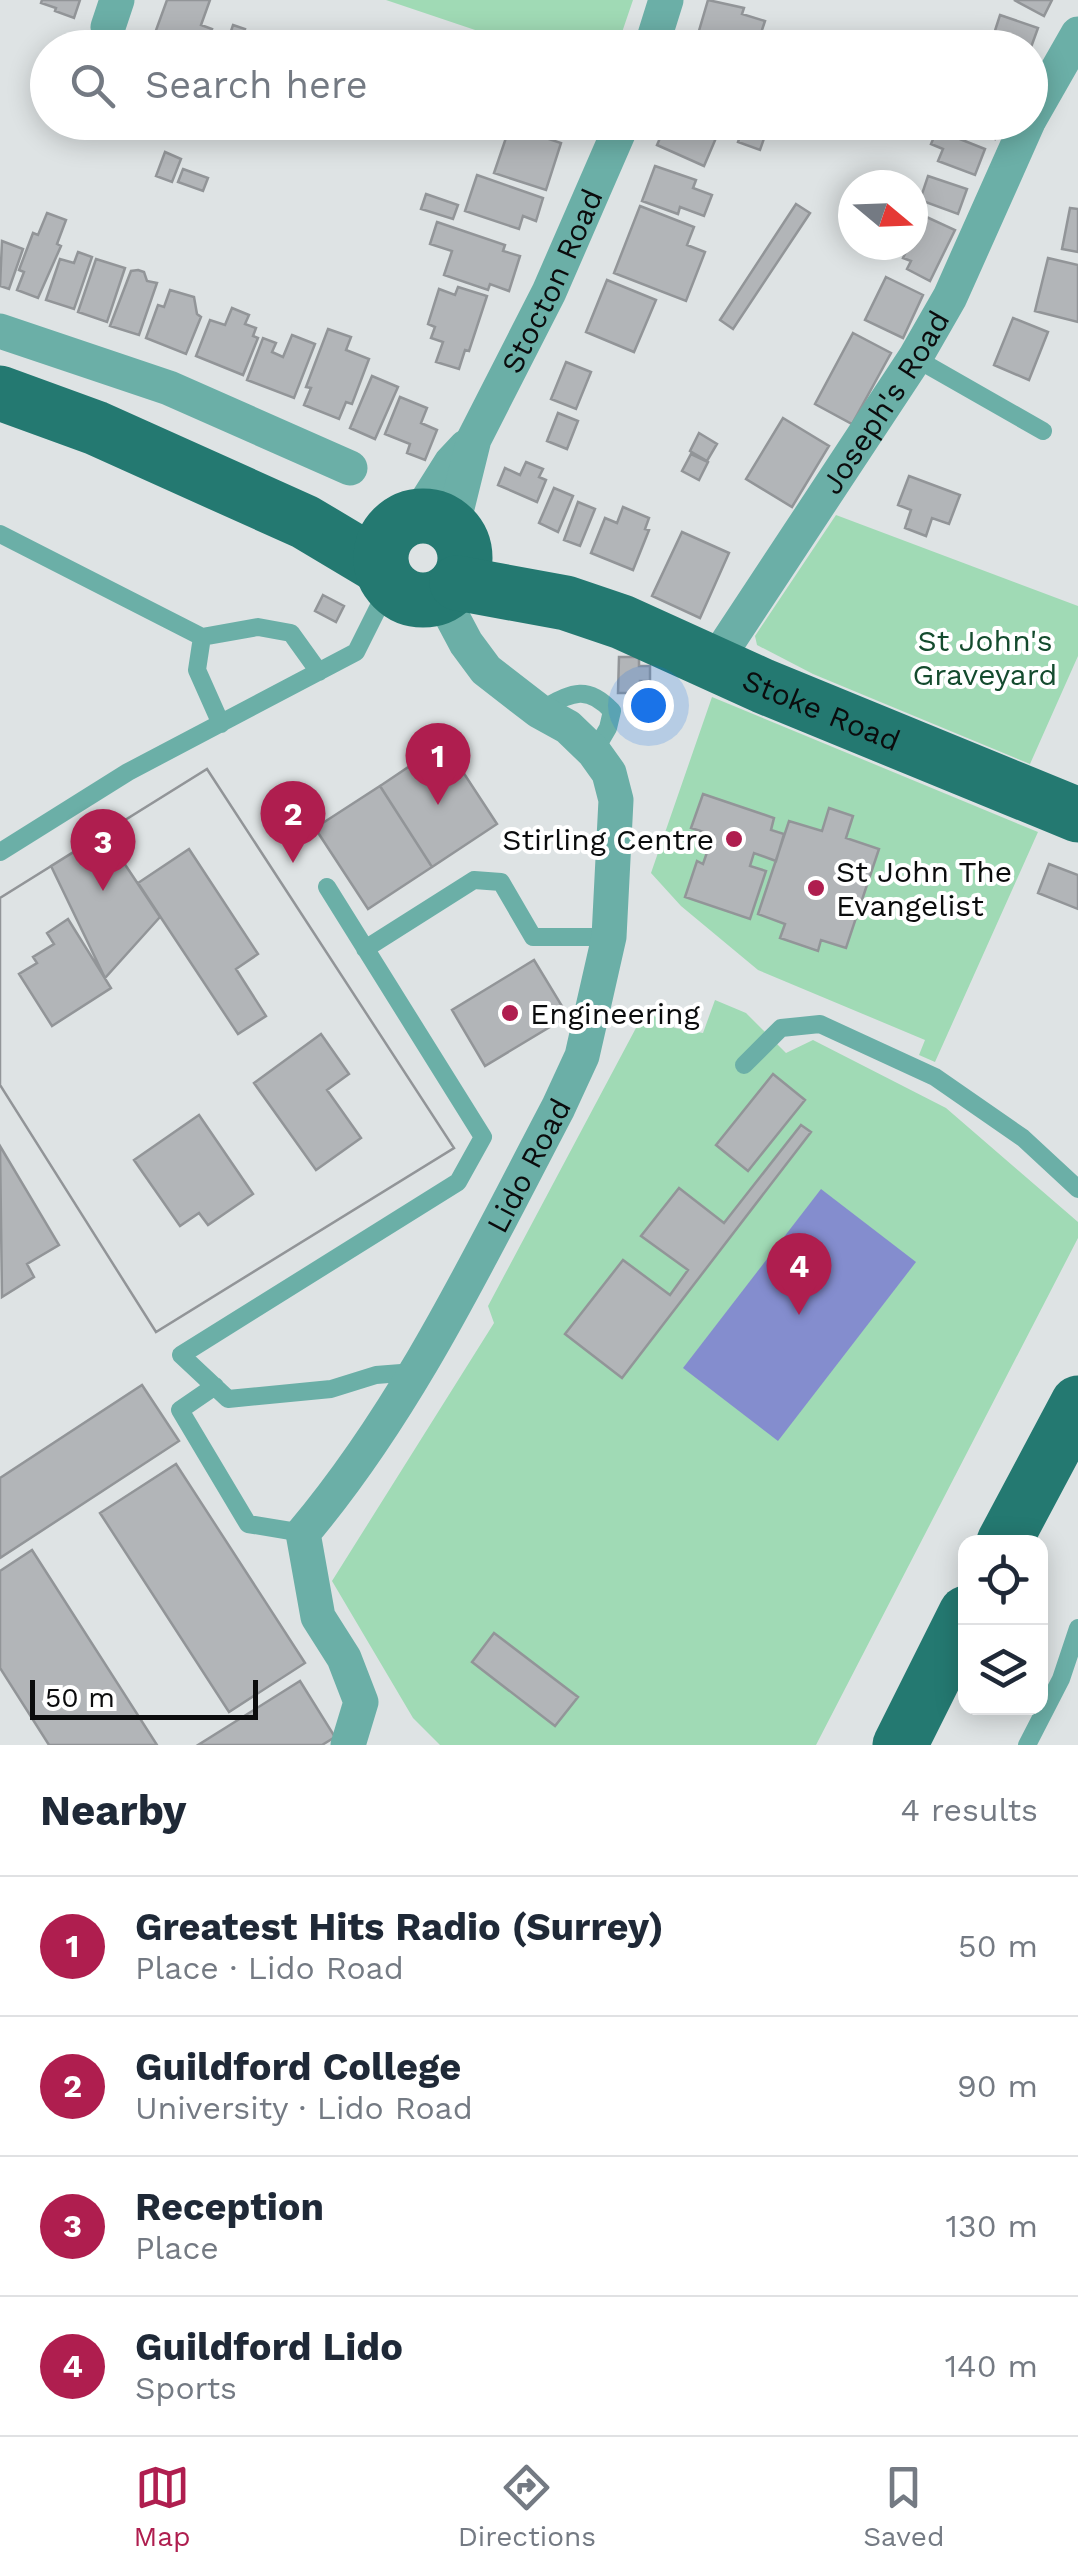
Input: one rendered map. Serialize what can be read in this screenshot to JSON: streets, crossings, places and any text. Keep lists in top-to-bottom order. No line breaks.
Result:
{"streets":{"main road":["Stoke Road"],"street":["Stocton Road","Joseph's Road","Lido Road"]},"crossings":[["Stocton Road","Stoke Road"],["Stocton Road","Lido Road"],["Joseph's Road","Stoke Road"],["Stoke Road","Lido Road"]],"parks":["St John's Graveyard"],"places":["Stirling Centre","St John The Evangelist","Engineering"],"scale_bar":"50 m","north":"right","page":{"search":"Search here","pins":["1","2","3","4"],"scale":"50 m","heading":["Nearby","4 results"],"list":[{"mark":"1","name":"Greatest Hits Radio (Surrey)","note":"Place · Lido Road","value":"50 m"},{"mark":"2","name":"Guildford College","note":"University · Lido Road","value":"90 m"},{"mark":"3","name":"Reception","note":"Place","value":"130 m"},{"mark":"4","name":"Guildford Lido","note":"Sports","value":"140 m"}],"nav":["Map","Directions","Saved"]}}
